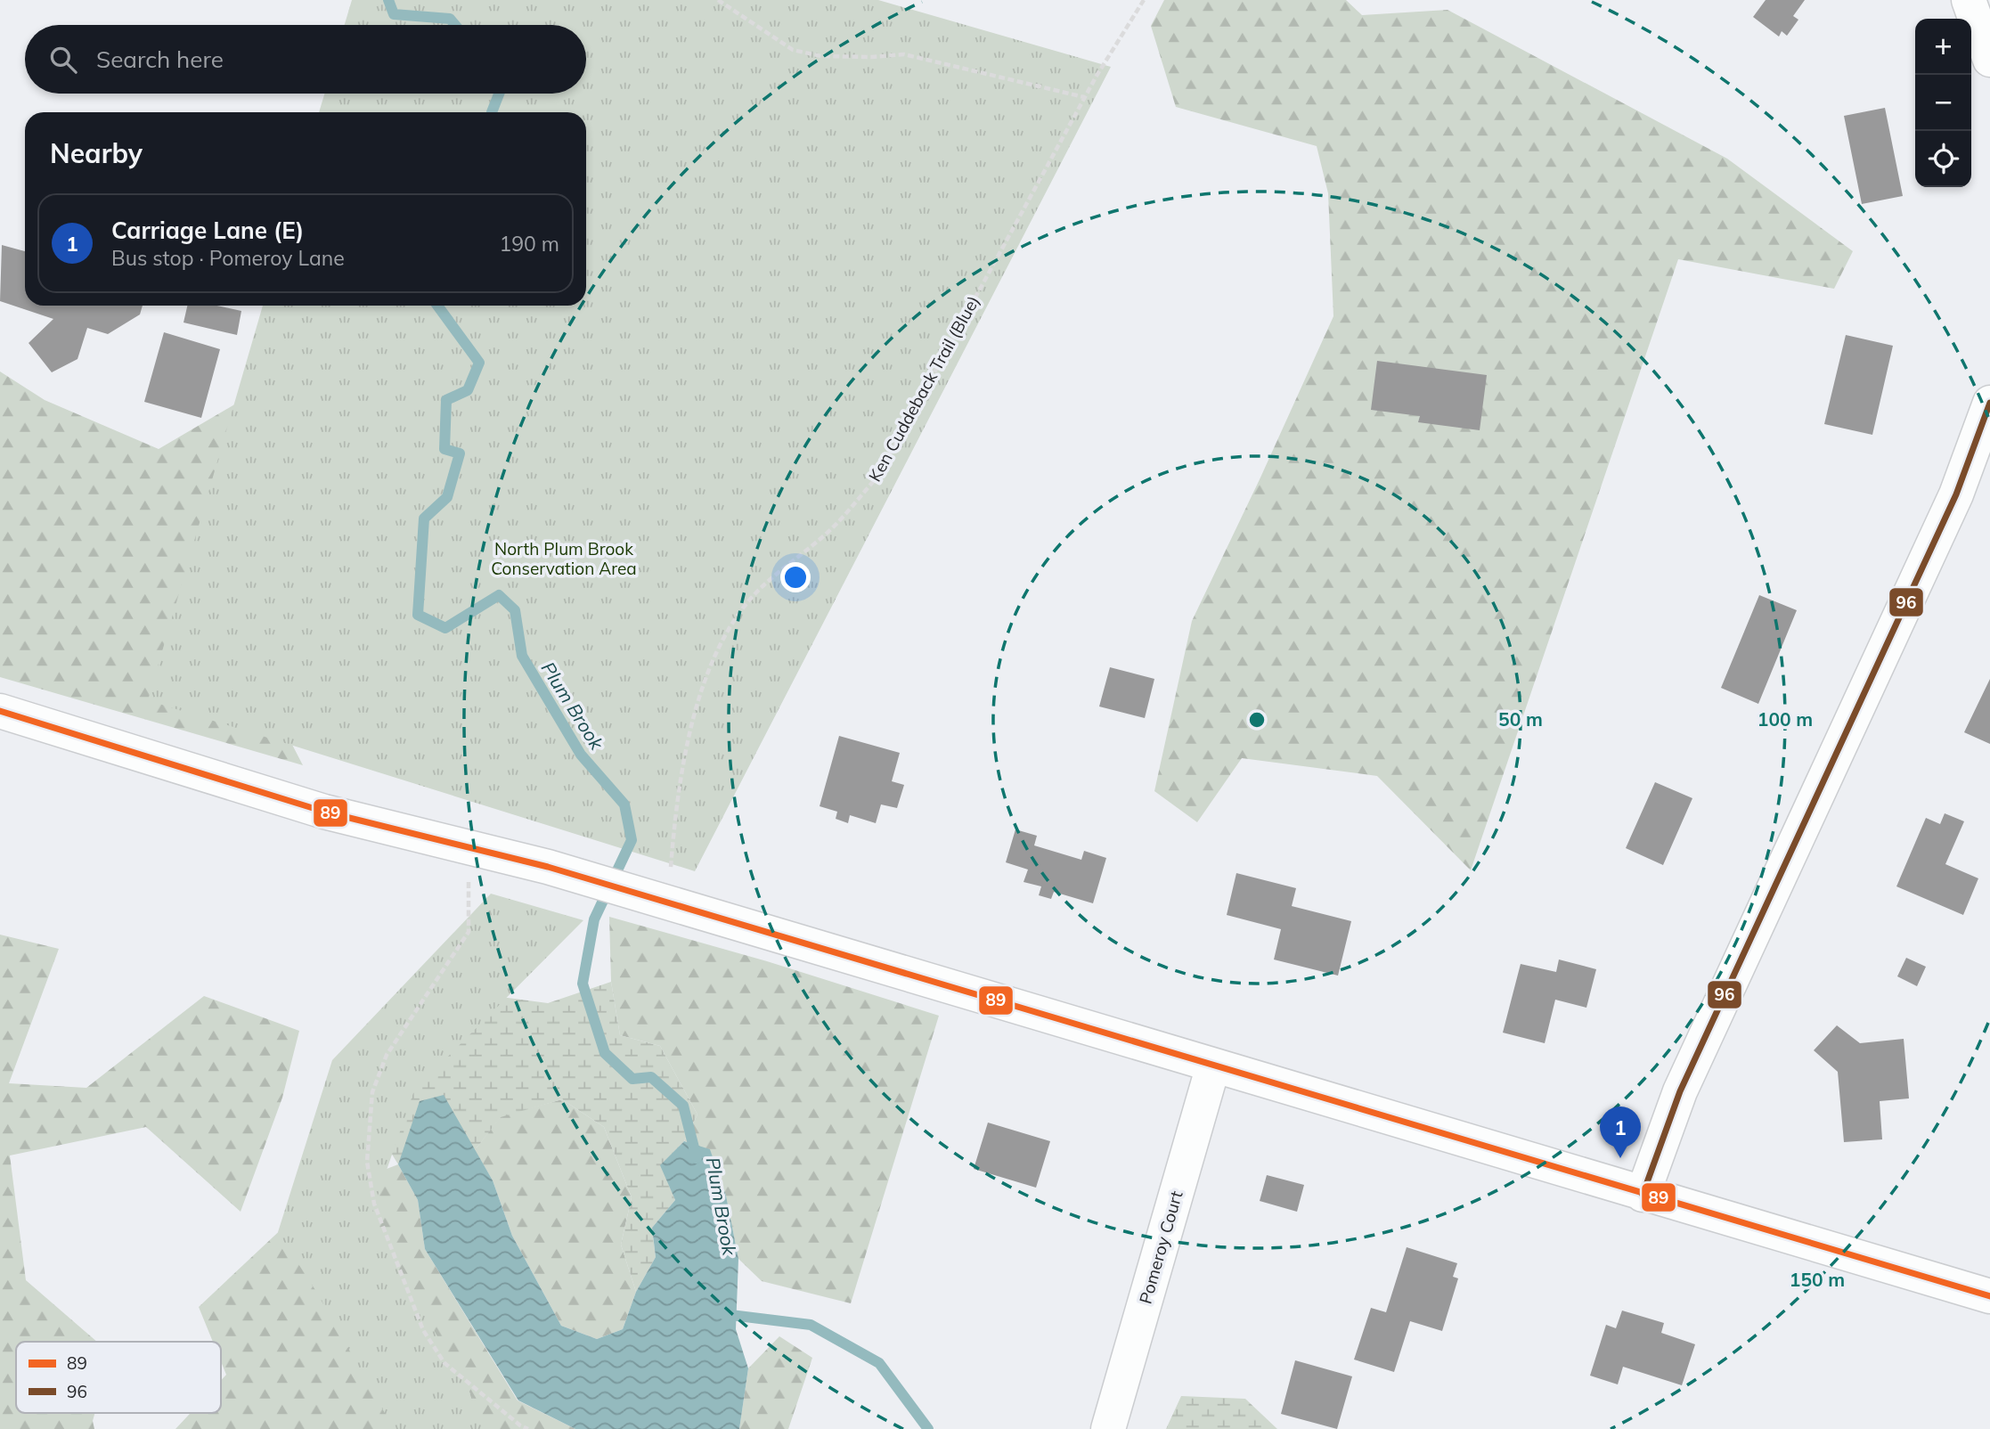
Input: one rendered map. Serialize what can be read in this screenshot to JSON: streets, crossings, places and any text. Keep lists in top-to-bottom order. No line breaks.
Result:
{"streets":{"street":["Pomeroy Court"],"path":["Ken Cuddeback Trail (Blue)"]},"water":["Plum Brook"],"parks":["North Plum Brook Conservation Area"],"lines":["transit line 96","transit line 89"],"legend":["89","96"],"page":{"map_buttons":["+","−"],"search":"Search here","heading":"Nearby","list":[{"mark":"1","name":"Carriage Lane (E)","note":"Bus stop · Pomeroy Lane","value":"190 m"}],"pins":"1"},"rings":["50 m","100 m","150 m"]}
